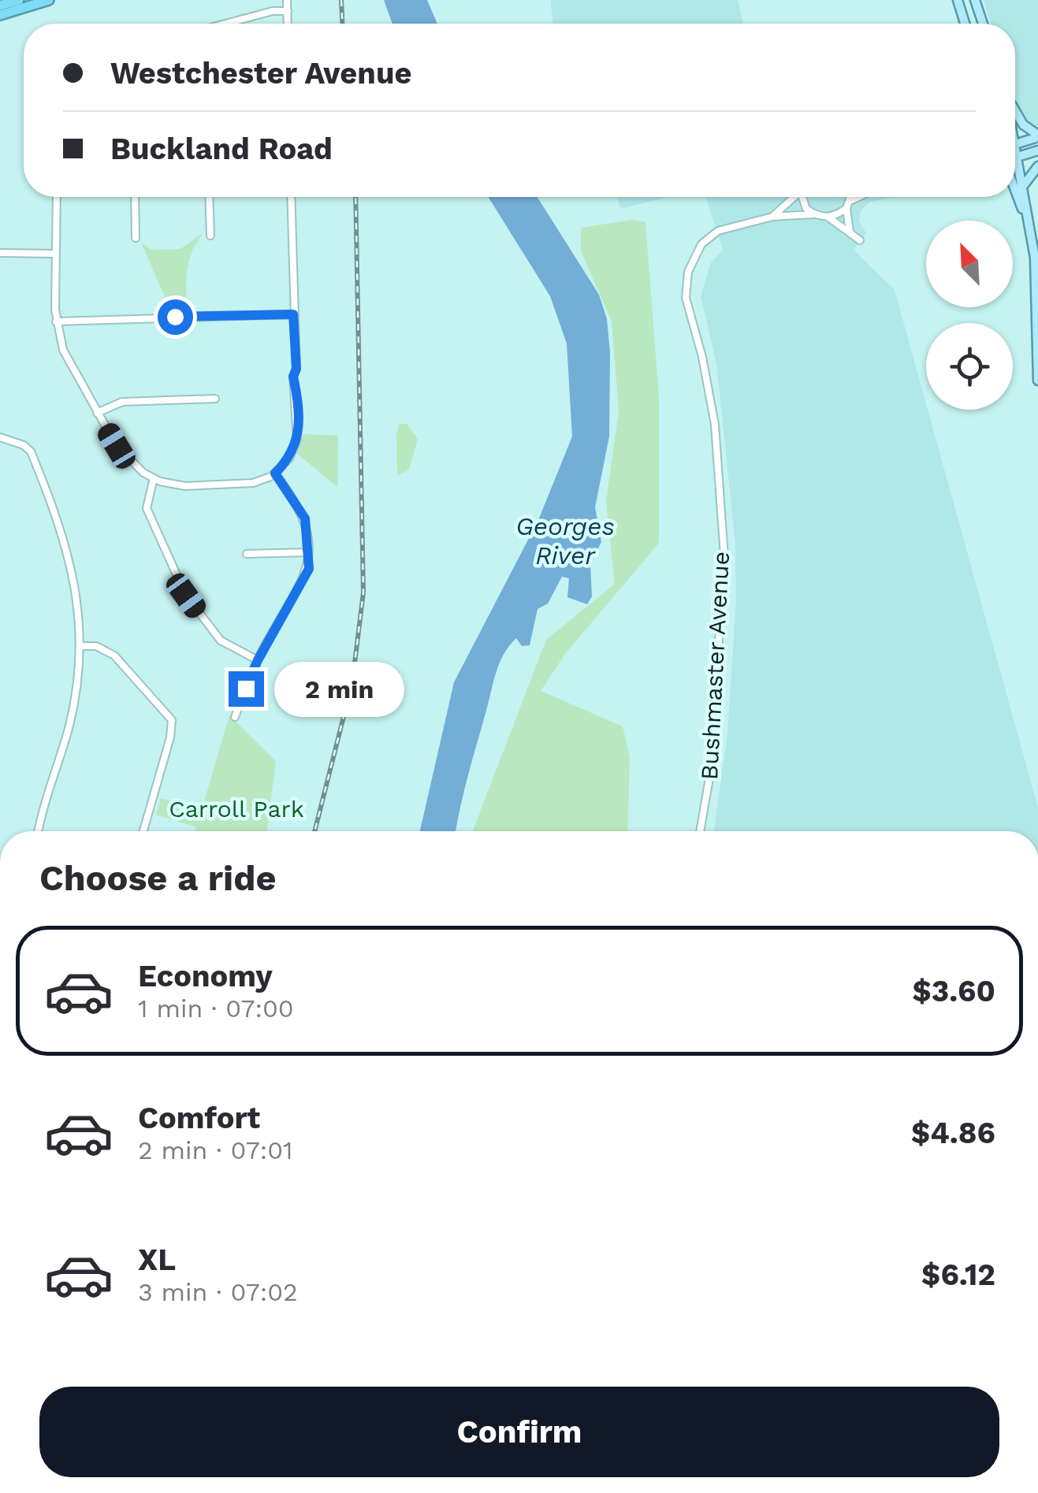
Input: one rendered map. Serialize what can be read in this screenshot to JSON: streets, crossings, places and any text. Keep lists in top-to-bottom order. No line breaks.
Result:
{"streets":{"street":["Bushmaster Avenue"]},"water":["Georges River"],"parks":["Carroll Park"],"north":"top left","page":{"banner":["Westchester Avenue","Buckland Road"],"bubble":"2 min","heading":"Choose a ride","list":[{"name":"Economy","note":"1 min · 07:00","value":"$3.60"},{"name":"Comfort","note":"2 min · 07:01","value":"$4.86"},{"name":"XL","note":"3 min · 07:02","value":"$6.12"}],"buttons":"Confirm"}}
